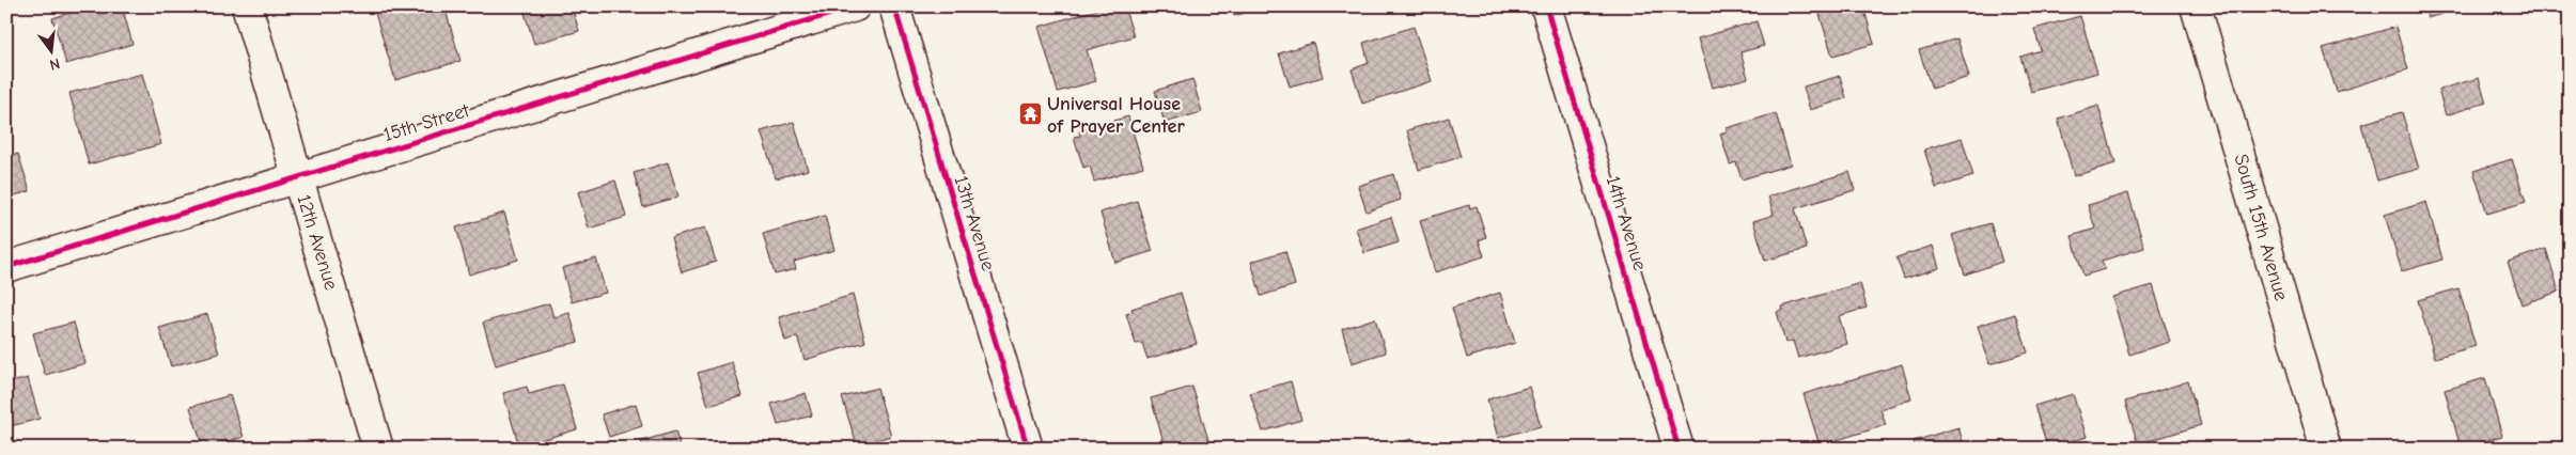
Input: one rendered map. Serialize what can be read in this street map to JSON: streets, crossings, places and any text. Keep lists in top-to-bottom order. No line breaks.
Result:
{"streets":{"street":["15th Street","13th Avenue","14th Avenue","South 15th Avenue","12th Avenue"]},"crossings":[["15th Street","12th Avenue"]],"places":{"temple":["Universal House of Prayer Center"]},"north":"bottom"}
